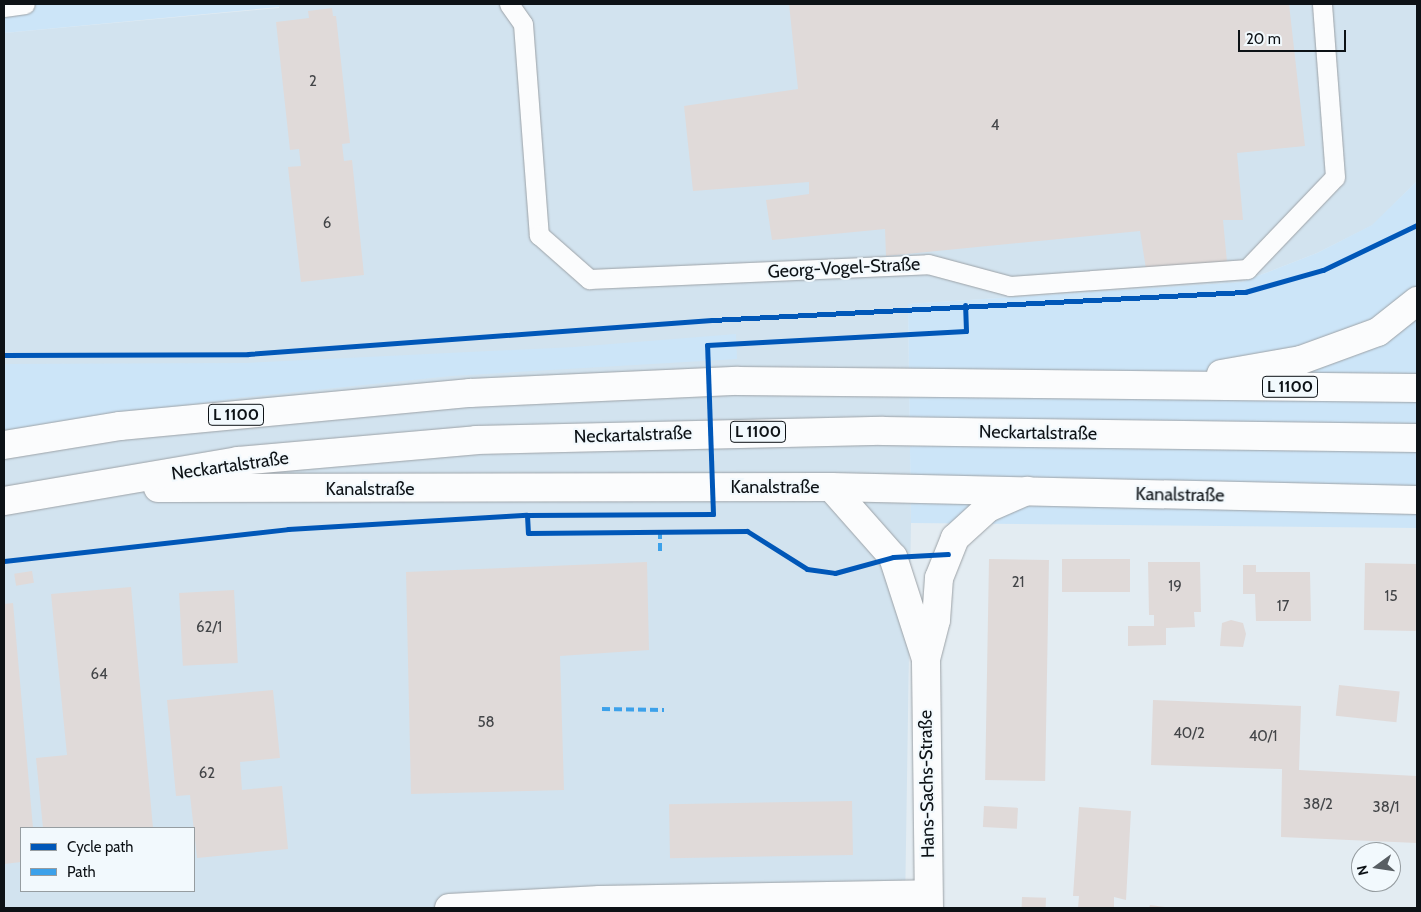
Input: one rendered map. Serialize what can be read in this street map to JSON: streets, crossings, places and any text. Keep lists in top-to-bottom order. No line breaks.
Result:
{"streets":{"main road":["L 1100","Neckartalstraße","Kanalstraße","Hans-Sachs-Straße"],"lane":["Georg-Vogel-Straße"]},"crossings":[["Neckartalstraße","Kanalstraße"],["Kanalstraße","Hans-Sachs-Straße"]],"house_numbers":["2","4","6","21","19","15","17","62/1","64","58","40/2","40/1","62","38/2","38/1"],"legend":["Cycle path","Path"],"scale_bar":"20 m","north":"left"}
